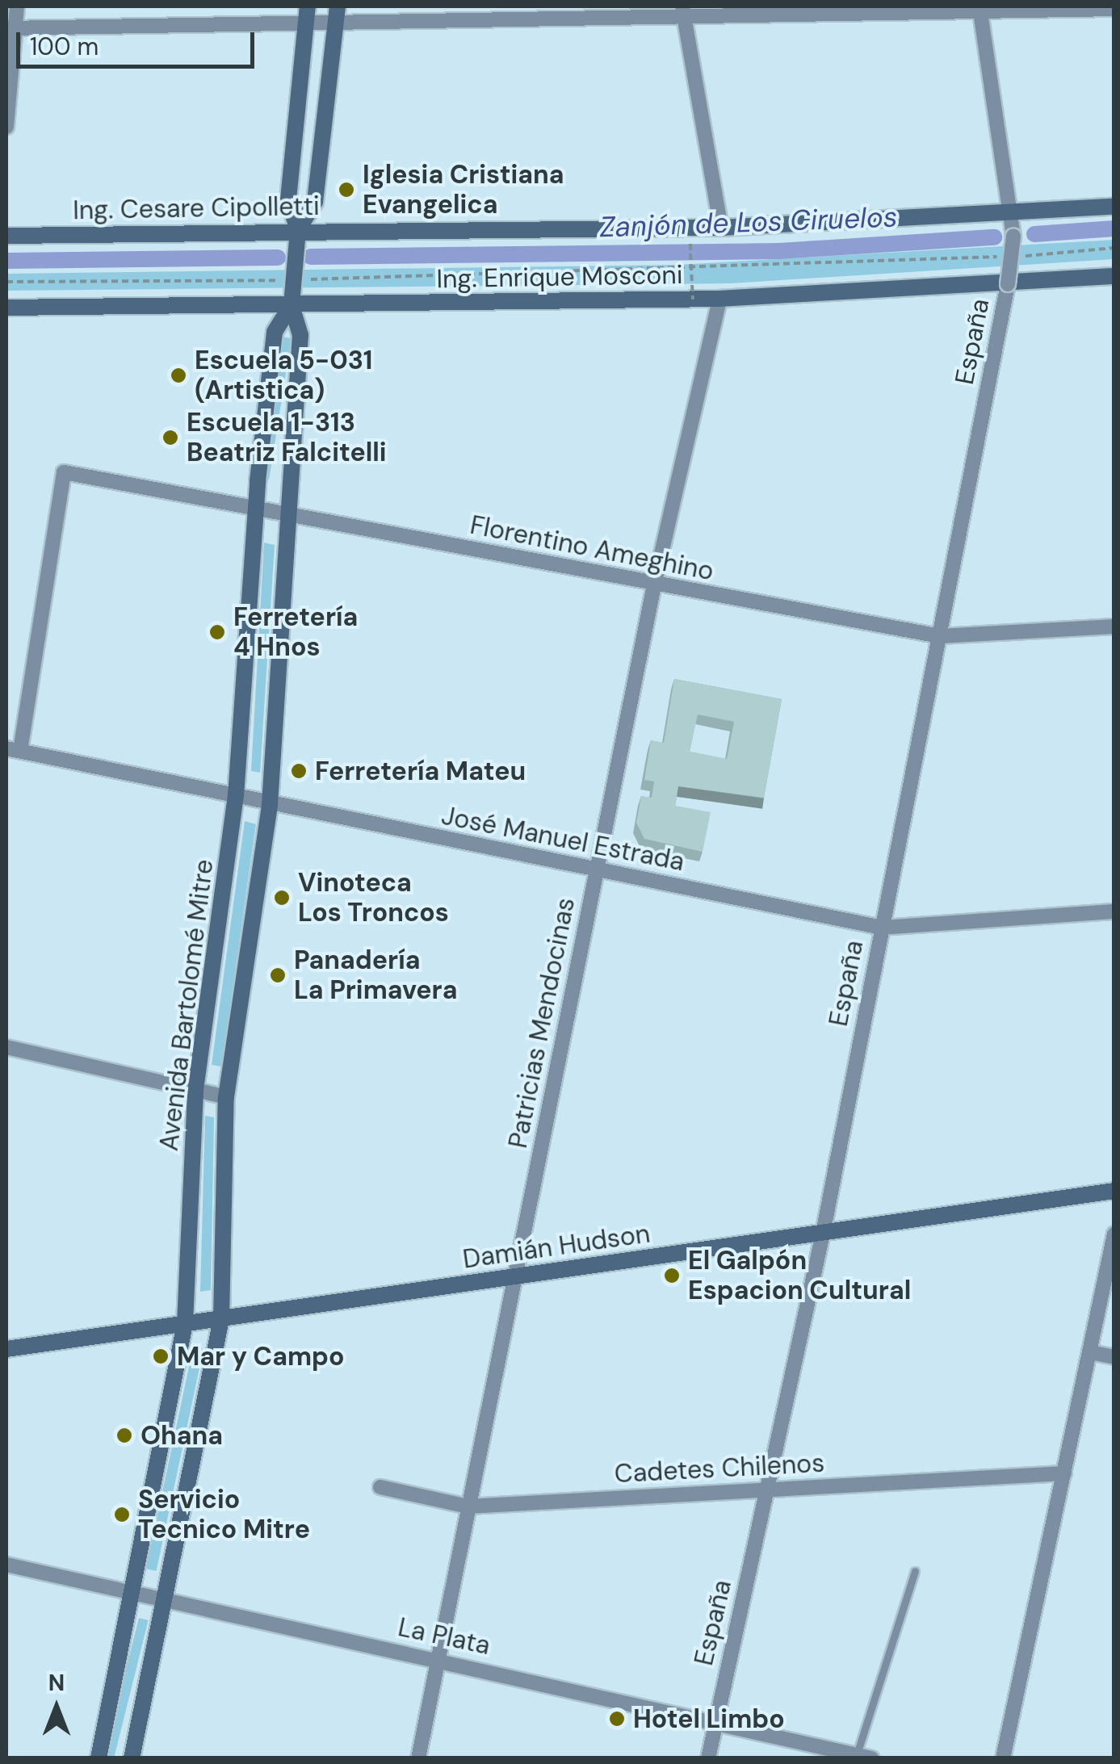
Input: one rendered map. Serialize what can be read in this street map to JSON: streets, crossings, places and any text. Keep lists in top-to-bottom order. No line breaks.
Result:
{"streets":{"street":["Ing. Cesare Cipolletti","Ing. Enrique Mosconi","España","Florentino Ameghino","José Manuel Estrada","Avenida Bartolomé Mitre","Patricias Mendocinas","Damián Hudson","Cadetes Chilenos","La Plata"]},"crossings":[["Ing. Cesare Cipolletti","España"],["Ing. Cesare Cipolletti","Avenida Bartolomé Mitre"],["Ing. Enrique Mosconi","España"],["Ing. Enrique Mosconi","Avenida Bartolomé Mitre"],["Ing. Enrique Mosconi","Patricias Mendocinas"],["España","Florentino Ameghino"],["España","José Manuel Estrada"],["España","Damián Hudson"],["España","Cadetes Chilenos"],["España","La Plata"],["Florentino Ameghino","José Manuel Estrada"],["Florentino Ameghino","Avenida Bartolomé Mitre"],["Florentino Ameghino","Patricias Mendocinas"],["José Manuel Estrada","Avenida Bartolomé Mitre"],["José Manuel Estrada","Patricias Mendocinas"],["Avenida Bartolomé Mitre","Damián Hudson"],["Avenida Bartolomé Mitre","La Plata"],["Patricias Mendocinas","Damián Hudson"],["Patricias Mendocinas","Cadetes Chilenos"],["Patricias Mendocinas","La Plata"]],"water":["Zanjón de Los Ciruelos"],"places":["Iglesia Cristiana Evangelica","Escuela 5-031 (Artistica)","Escuela 1-313 Beatriz Falcitelli","Ferretería 4 Hnos","Ferretería Mateu","Vinoteca Los Troncos","Panadería La Primavera","El Galpón Espacion Cultural","Mar y Campo","Ohana","Servicio Tecnico Mitre","Hotel Limbo"],"scale_bar":"100 m","north":"top"}
